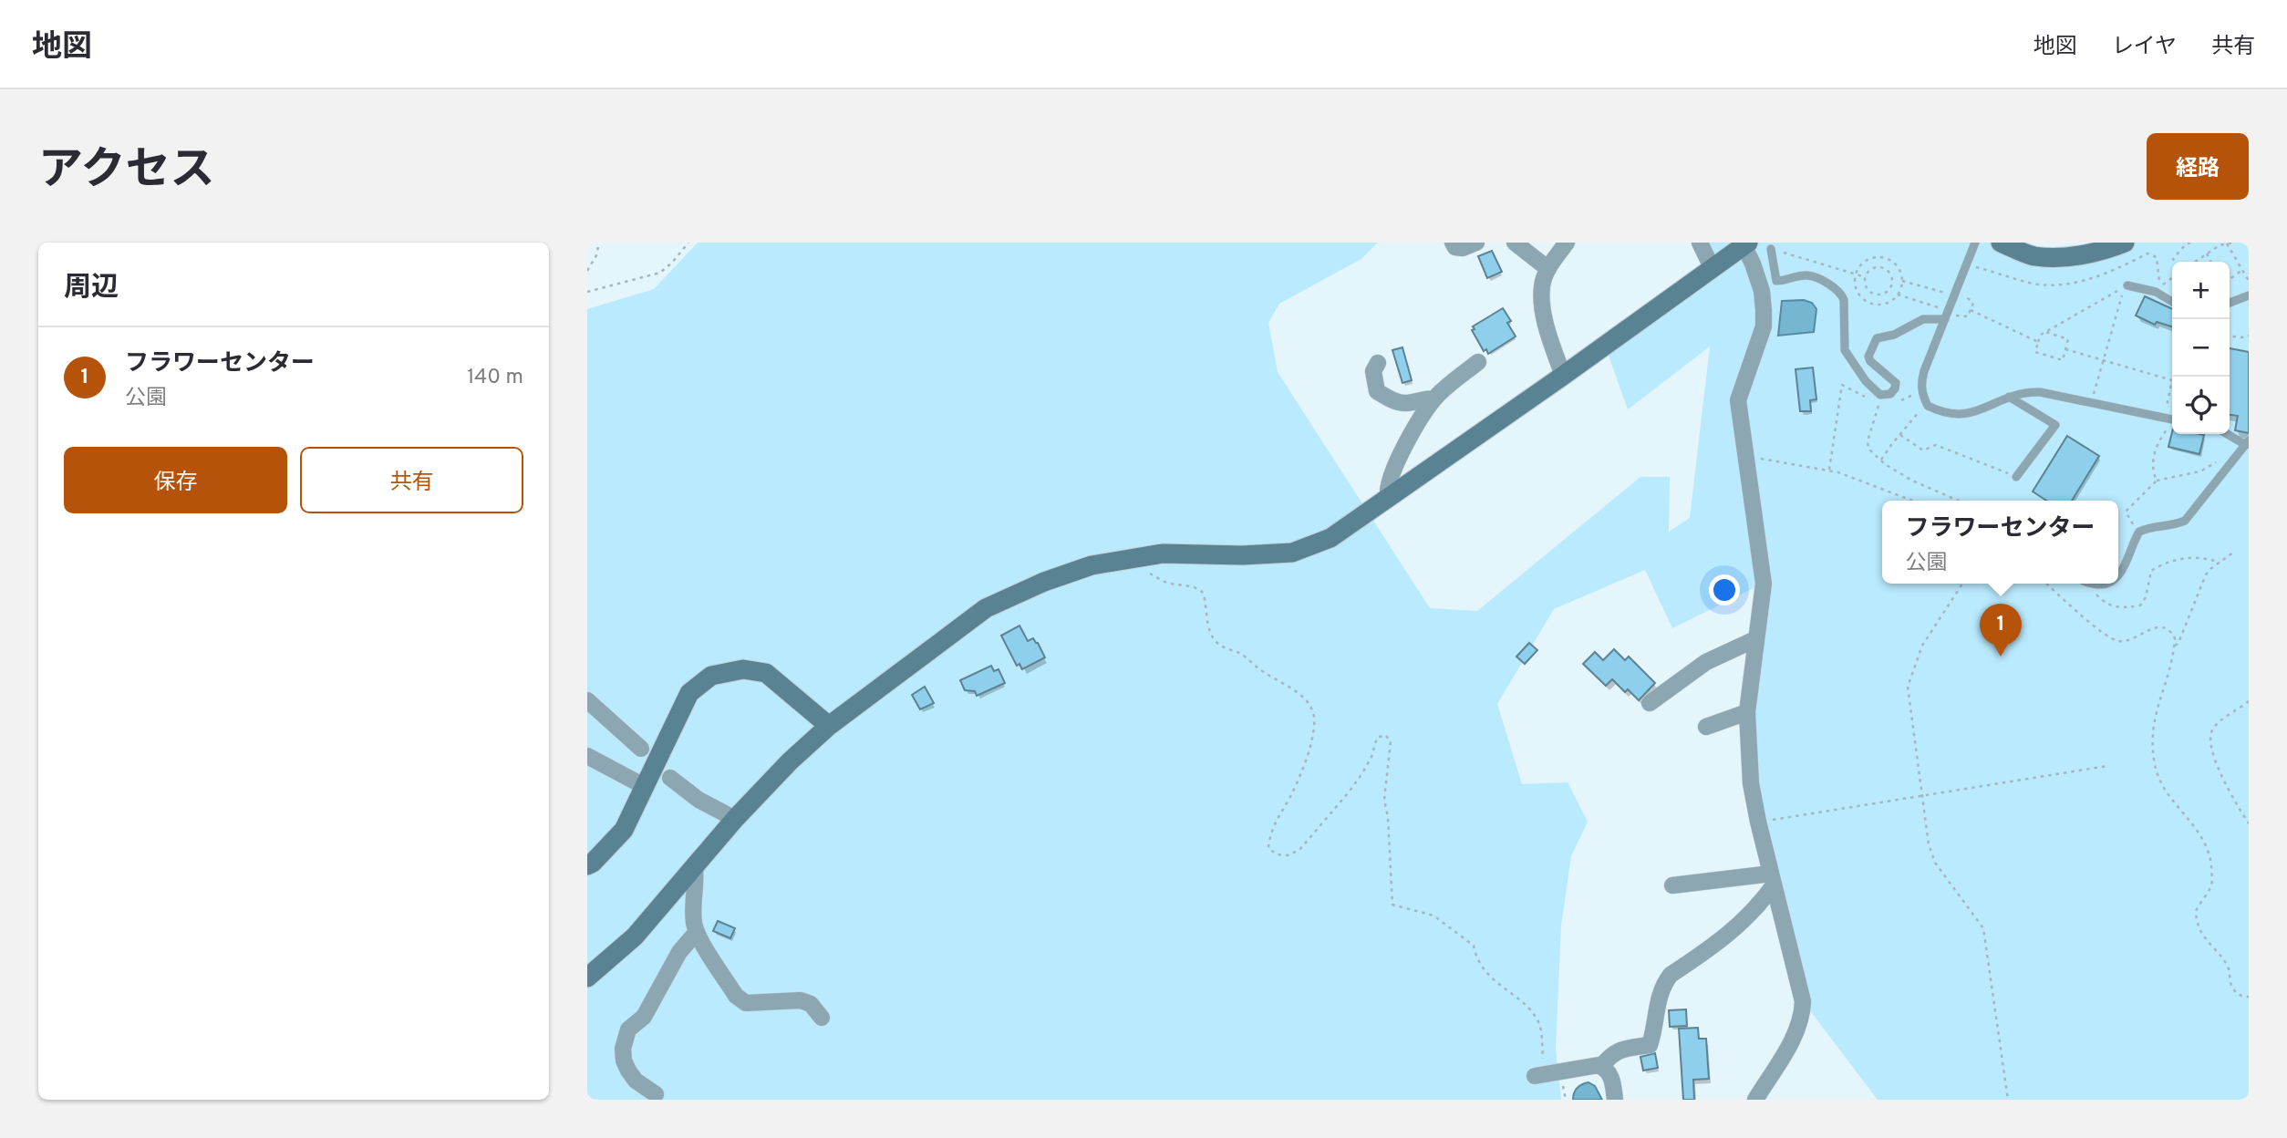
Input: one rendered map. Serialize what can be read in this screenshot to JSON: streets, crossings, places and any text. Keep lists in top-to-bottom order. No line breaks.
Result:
{"page":{"header":"地図","nav":["地図","レイヤ","共有"],"title":"アクセス","buttons":["経路",["保存","共有"]],"heading":"周辺","map_buttons":["+","−"],"list":[{"mark":"1","name":"フラワーセンター","note":"公園","value":"140 m"}],"popup":["フラワーセンター","公園"],"pins":"1"}}
